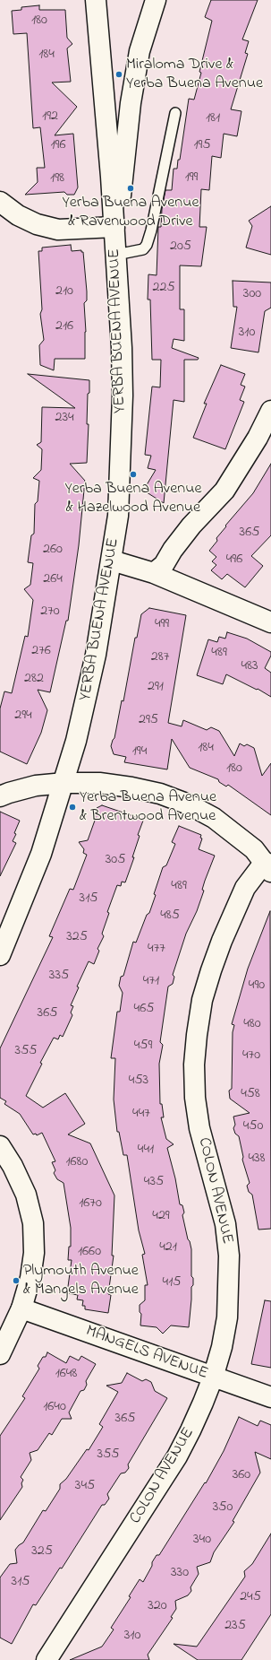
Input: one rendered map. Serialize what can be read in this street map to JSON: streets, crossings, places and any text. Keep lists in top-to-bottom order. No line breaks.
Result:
{"streets":{"street":["YERBA BUENA AVENUE","COLON AVENUE","MANGELS AVENUE"]},"crossings":[["COLON AVENUE","MANGELS AVENUE"]],"places":["Miraloma Drive & Yerba Buena Avenue","Yerba Buena Avenue & Ravenwood Drive","Yerba Buena Avenue & Hazelwood Avenue","Yerba Buena Avenue & Brentwood Avenue","Plymouth Avenue & Mangels Avenue"],"house_numbers":["180","184","192","181","196","195","199","198","205","225","210","300","216","310","234","365","260","496","264","270","499","276","489","287","483","282","291","294","295","184","194","180","305","489","315","485","325","477","335","471","490","465","365","480","459","355","470","453","458","447","450","441","438","1680","435","1670","429","421","1660","415","1648","1640","365","355","360","345","350","340","325","330","315","245","320","235","310"]}
